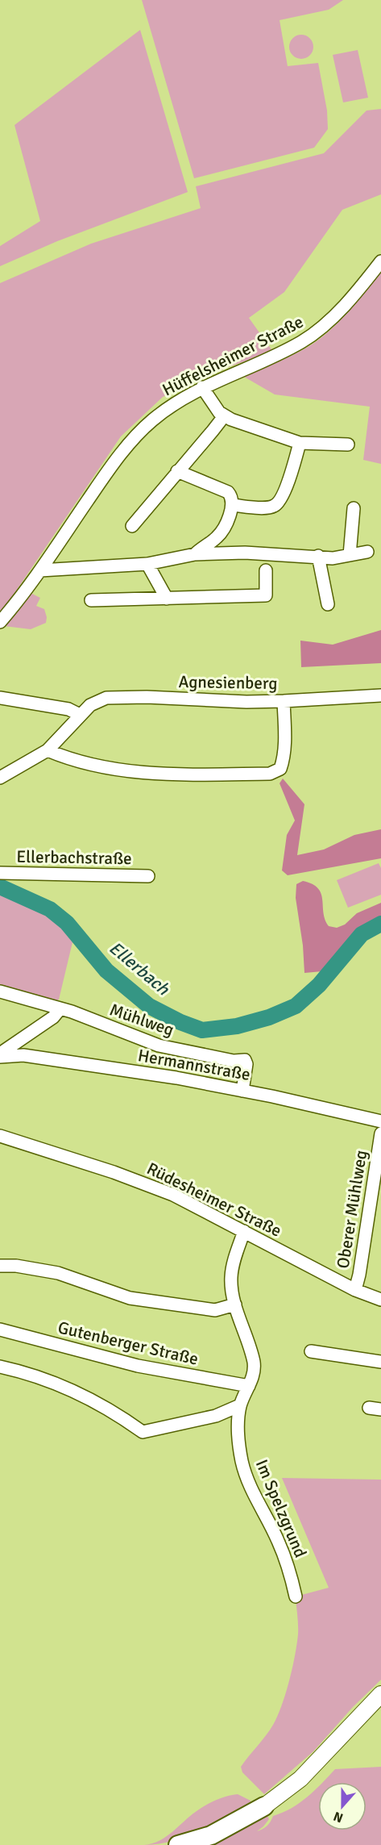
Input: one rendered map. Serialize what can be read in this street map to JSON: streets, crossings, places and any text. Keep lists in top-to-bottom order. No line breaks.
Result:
{"streets":{"street":["Hüffelsheimer Straße","Agnesienberg","Ellerbachstraße","Mühlweg","Hermannstraße","Rüdesheimer Straße","Oberer Mühlweg","Gutenberger Straße","Im Spelzgrund"]},"crossings":[["Mühlweg","Hermannstraße"],["Rüdesheimer Straße","Oberer Mühlweg"],["Rüdesheimer Straße","Im Spelzgrund"],["Gutenberger Straße","Im Spelzgrund"]],"water":["Ellerbach"],"north":"bottom"}
